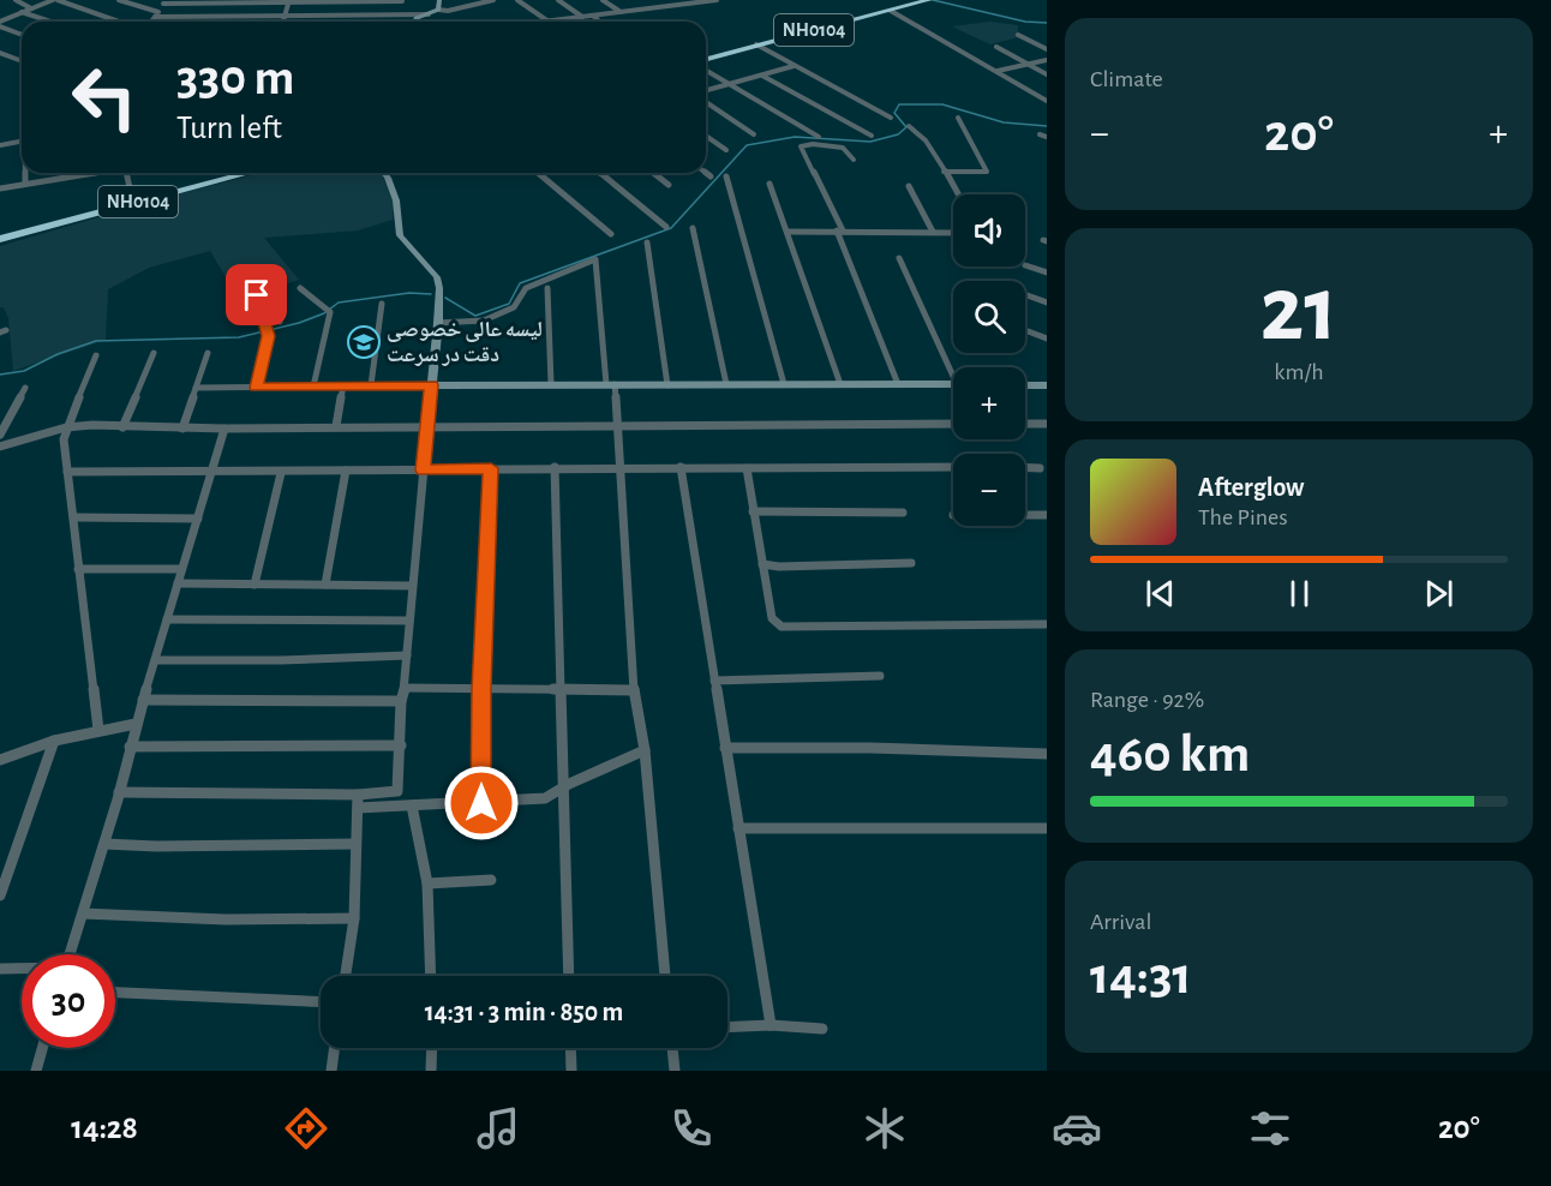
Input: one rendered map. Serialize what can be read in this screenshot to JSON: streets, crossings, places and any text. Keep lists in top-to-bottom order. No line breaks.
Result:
{"streets":{"highway":["NH0104"]},"places":{"school or university":["لیسه عالی خصوصی دقت در سرعت"]},"page":{"tile":["Climate",["21","km/h"],["Range · 92%","460 km"],["Arrival","14:31"]],"turn":["330 m","Turn left"],"heat":["−","20°","+"],"map_buttons":["+","−"],"song":["Afterglow","The Pines"],"limit":"30","trip":"14:31 · 3 min · 850 m","tabs":["14:28","20°"]}}
